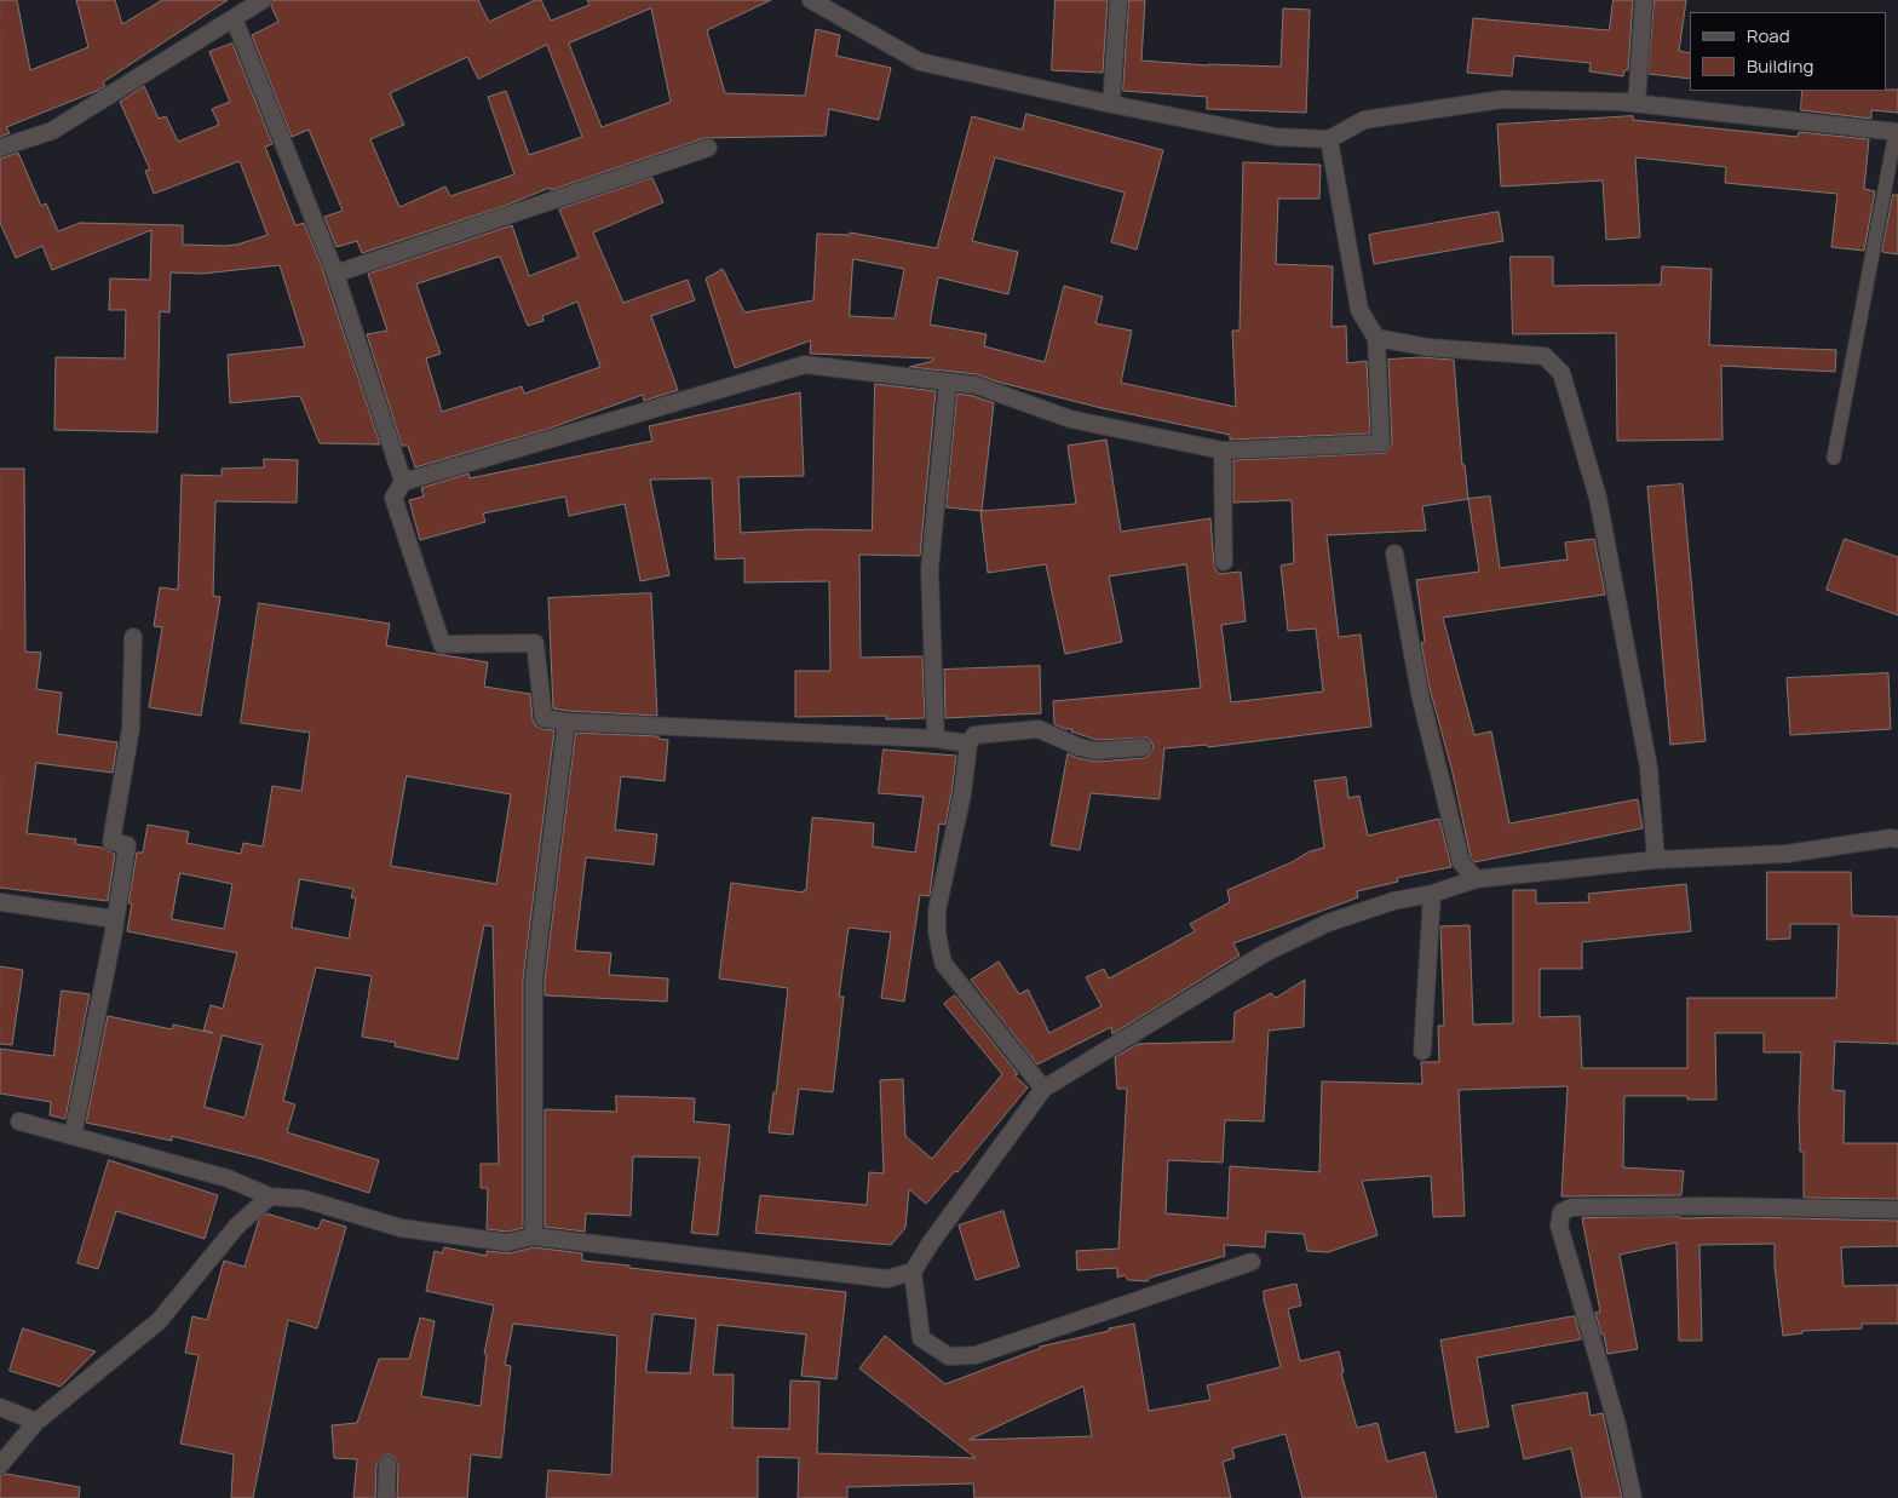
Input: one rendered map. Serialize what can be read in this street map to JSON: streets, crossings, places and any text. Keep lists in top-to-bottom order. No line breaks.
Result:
{"legend":["Road","Building"]}
